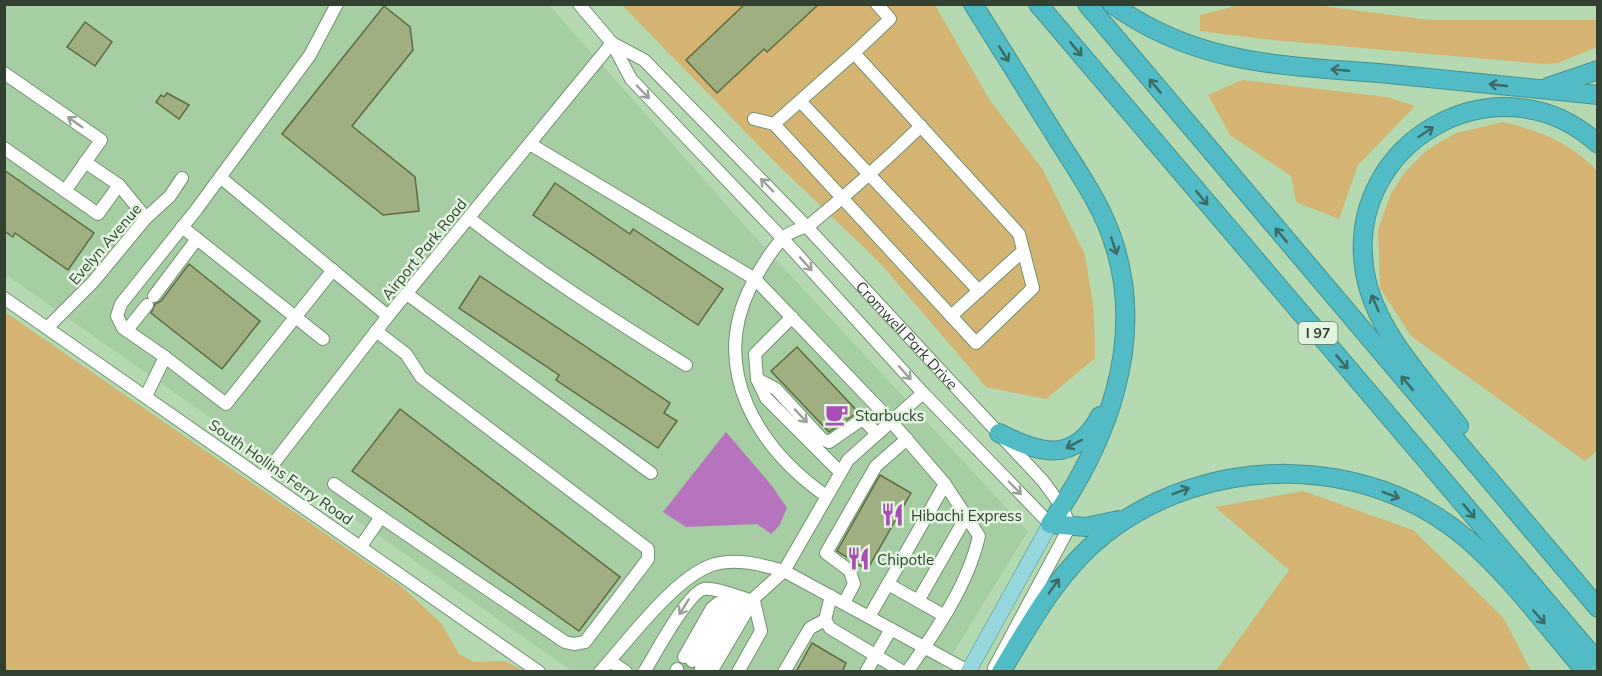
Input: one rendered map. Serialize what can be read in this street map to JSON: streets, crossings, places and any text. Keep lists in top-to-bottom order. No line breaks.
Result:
{"streets":{"highway":["I 97"],"street":["Evelyn Avenue","Airport Park Road","Cromwell Park Drive","South Hollins Ferry Road"]},"crossings":[["Evelyn Avenue","South Hollins Ferry Road"],["Airport Park Road","Cromwell Park Drive"],["Airport Park Road","South Hollins Ferry Road"]],"places":{"cafe":["Starbucks"],"restaurant":["Hibachi Express","Chipotle"]}}
